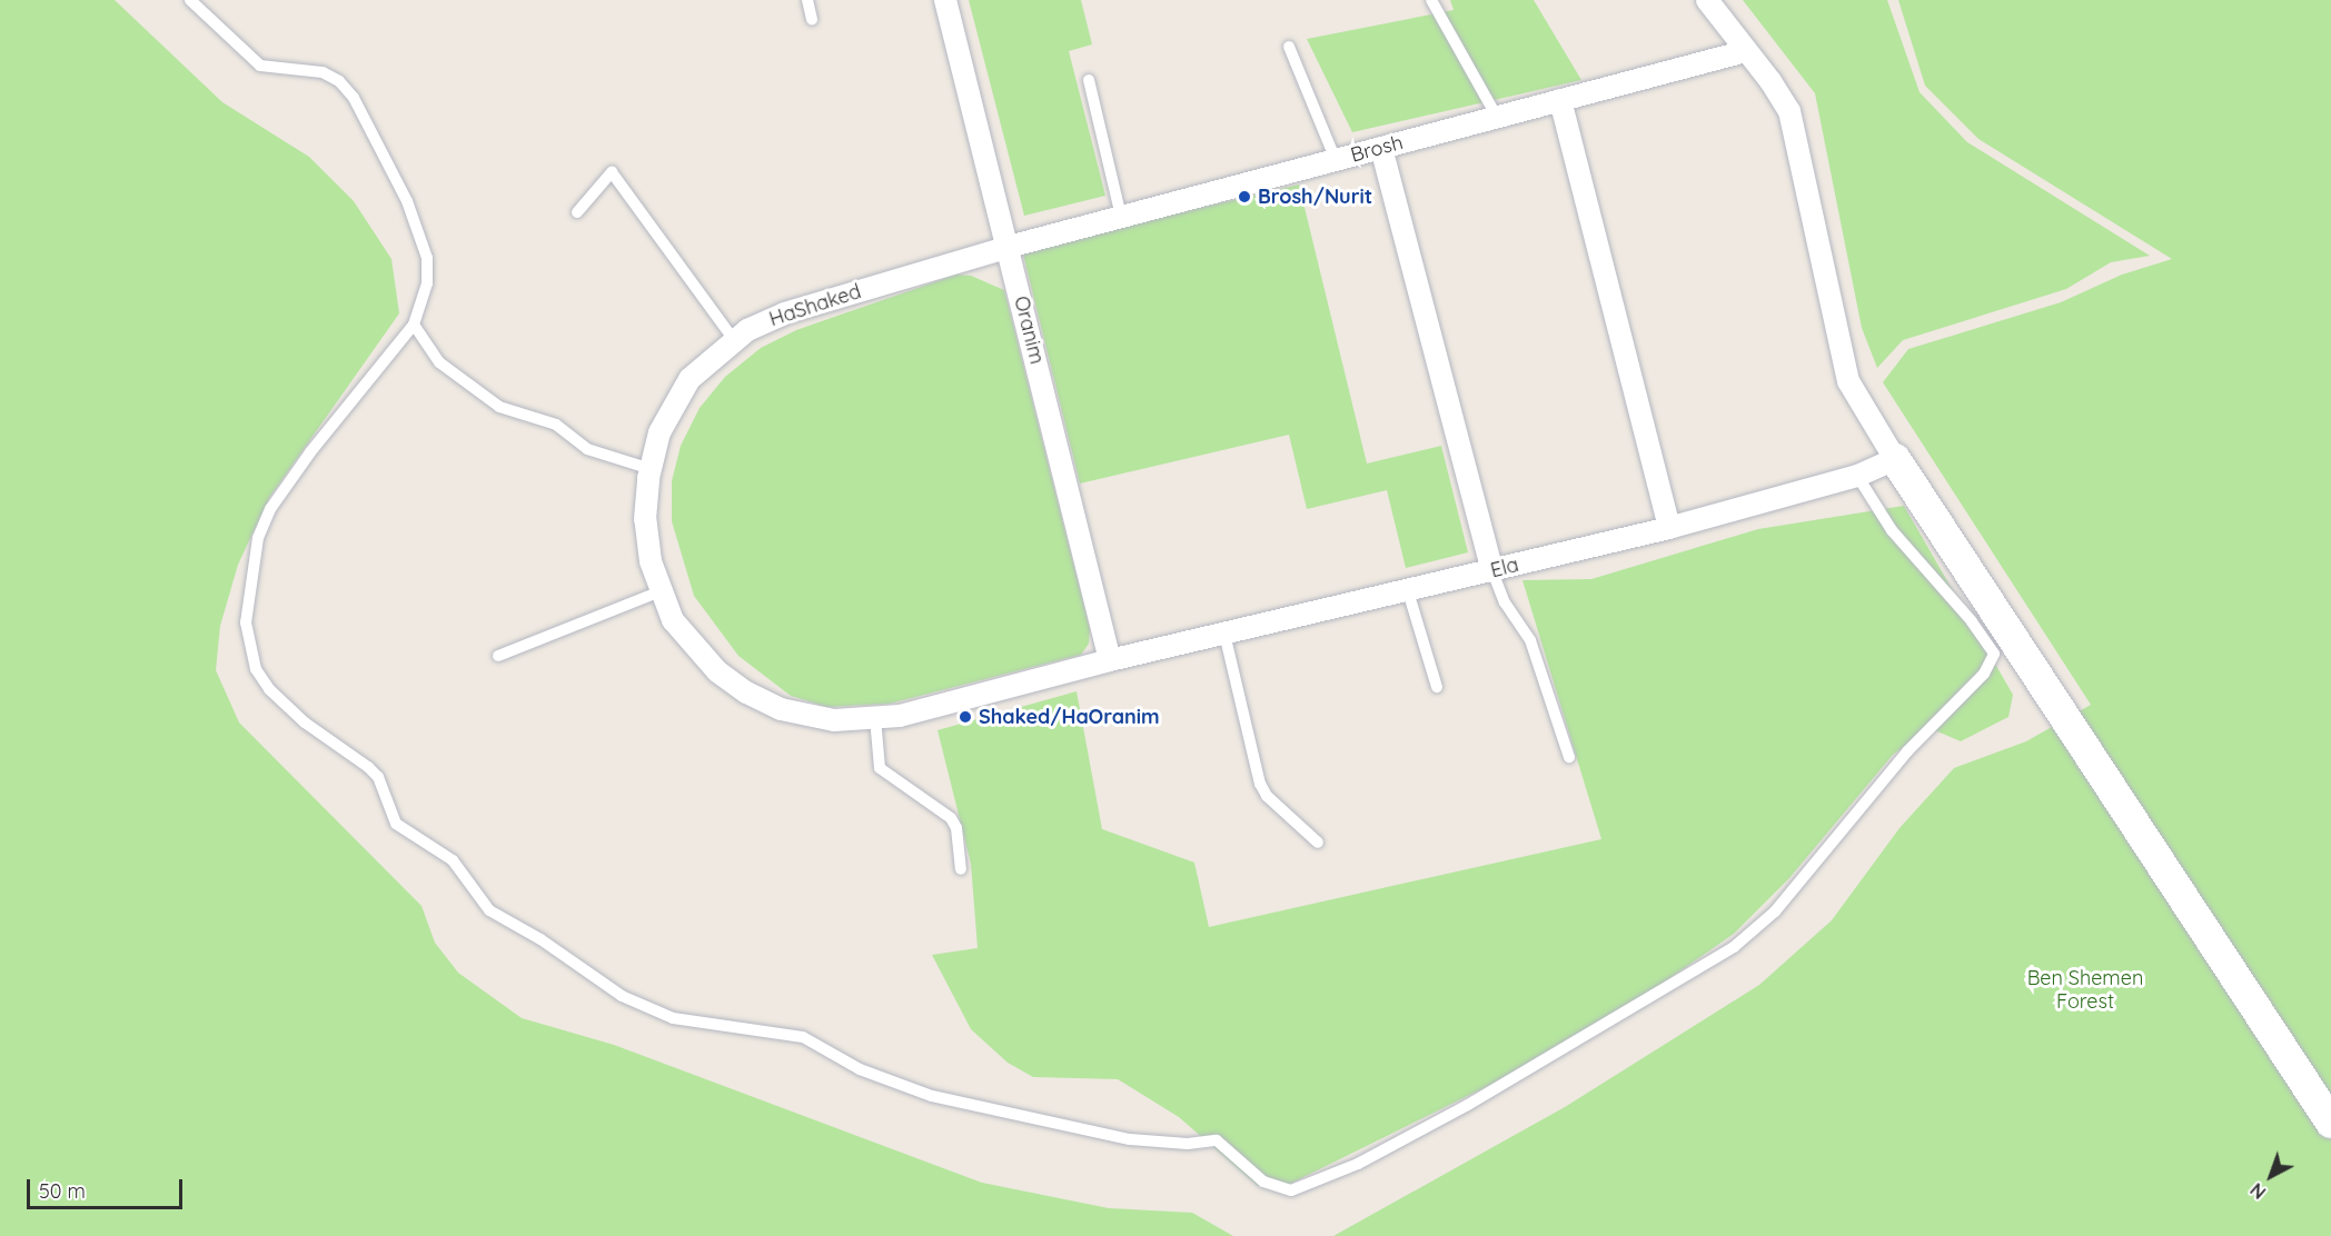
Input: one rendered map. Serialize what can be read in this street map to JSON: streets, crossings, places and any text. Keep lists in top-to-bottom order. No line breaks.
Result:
{"streets":{"street":["Brosh","HaShaked","Oranim","Ela"]},"crossings":[["Brosh","HaShaked"],["Brosh","Oranim"],["HaShaked","Oranim"],["HaShaked","Ela"],["Oranim","Ela"]],"parks":["Ben Shemen Forest"],"places":["Brosh/Nurit","Shaked/HaOranim"],"scale_bar":"50 m","north":"bottom left"}
